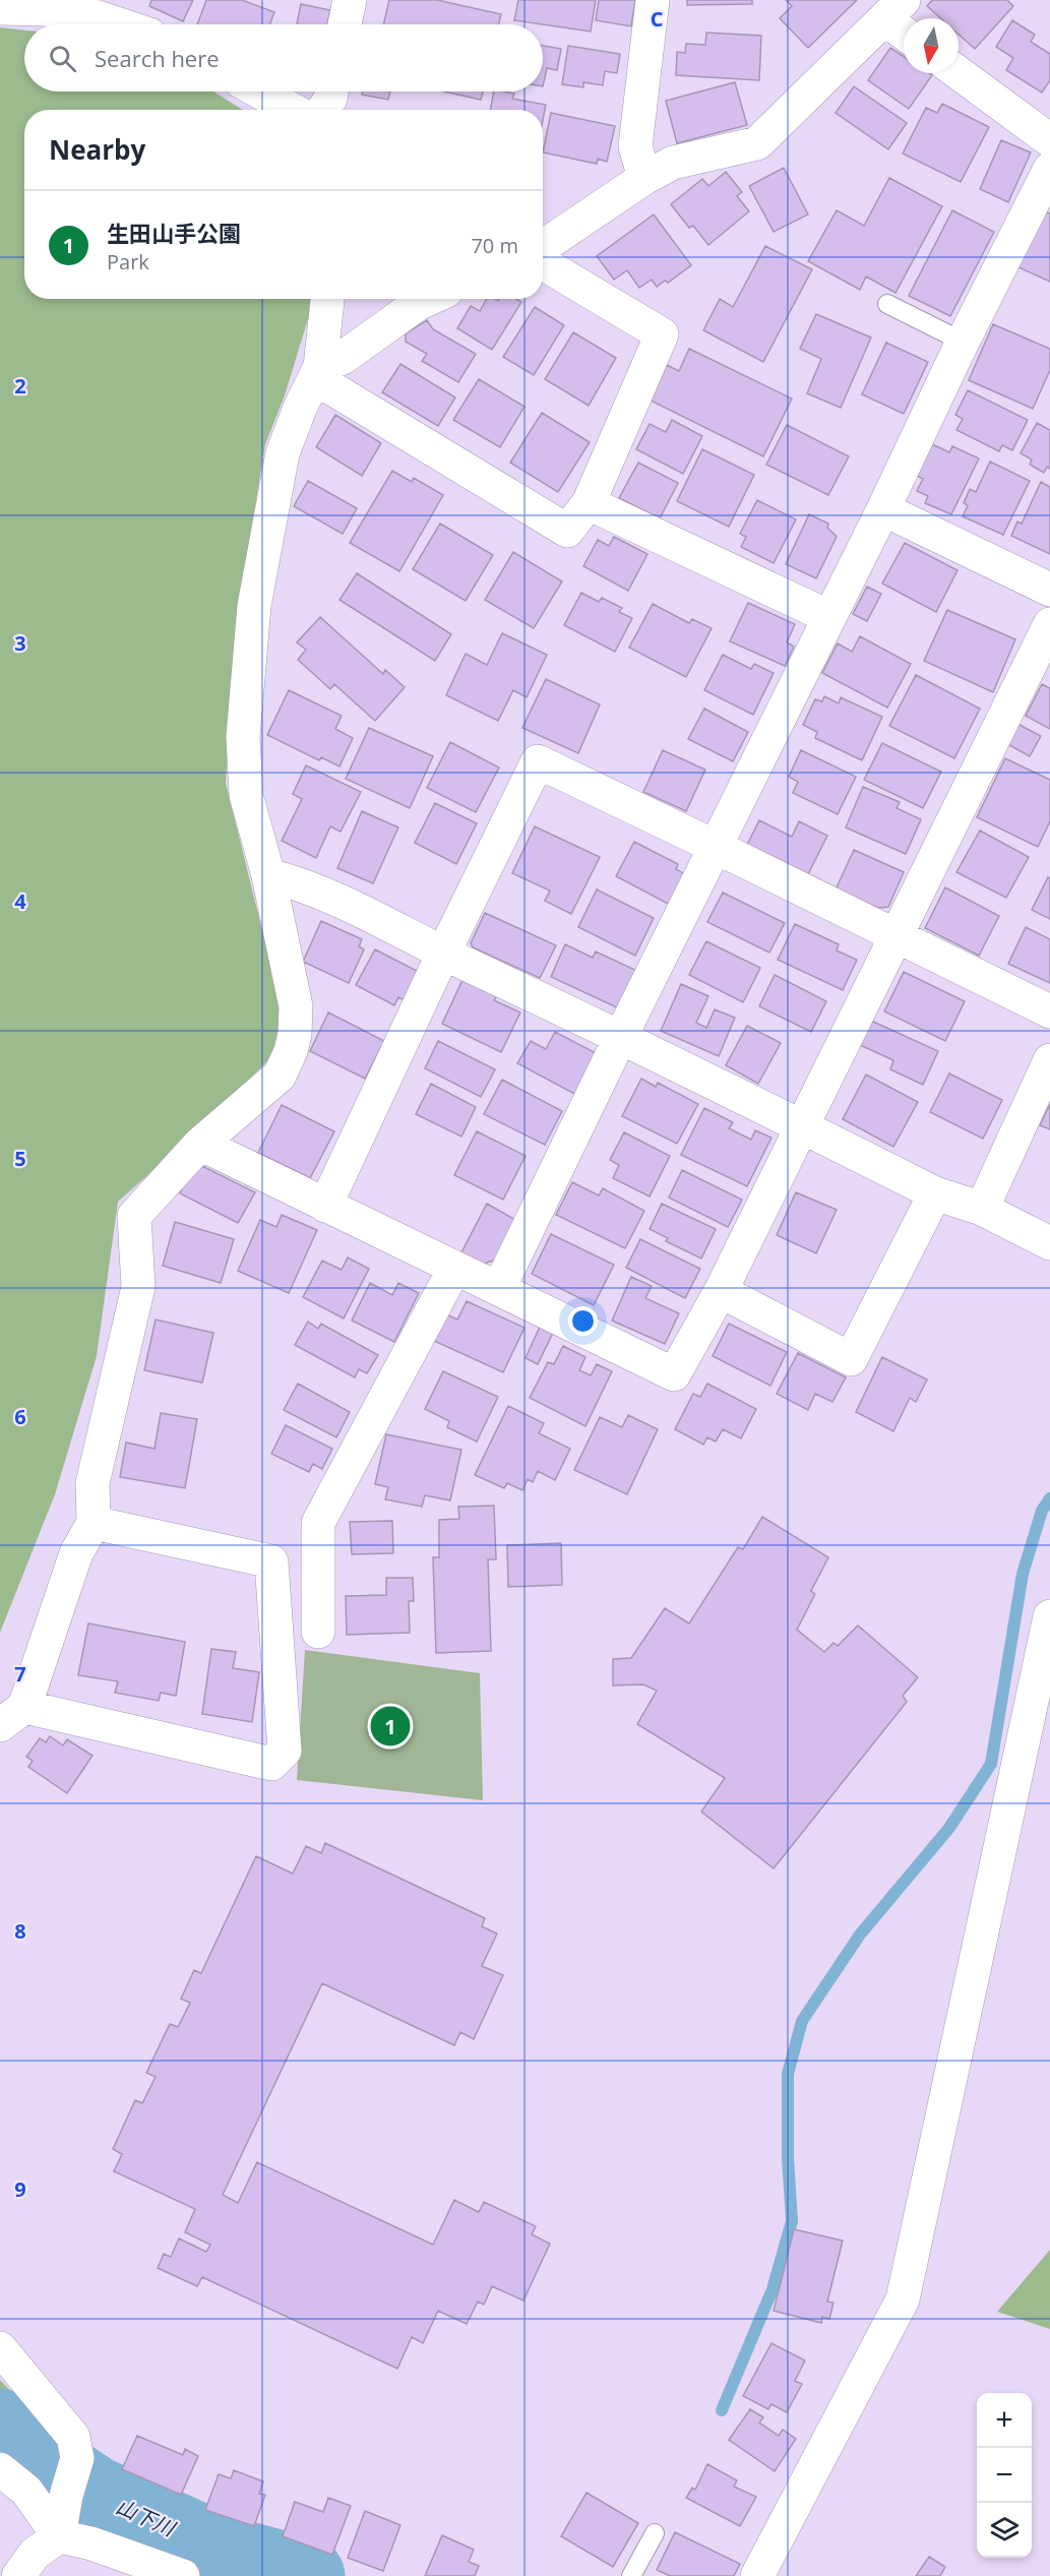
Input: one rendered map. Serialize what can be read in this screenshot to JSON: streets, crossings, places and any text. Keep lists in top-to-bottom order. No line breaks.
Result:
{"water":["山下川"],"north":"bottom","page":{"search":"Search here","heading":"Nearby","list":[{"mark":"1","name":"生田山手公園","note":"Park","value":"70 m"}],"pins":"1","map_buttons":["+","−"]},"grid":{"columns":["C"],"rows":["2","3","4","5","6","7","8","9"]}}
